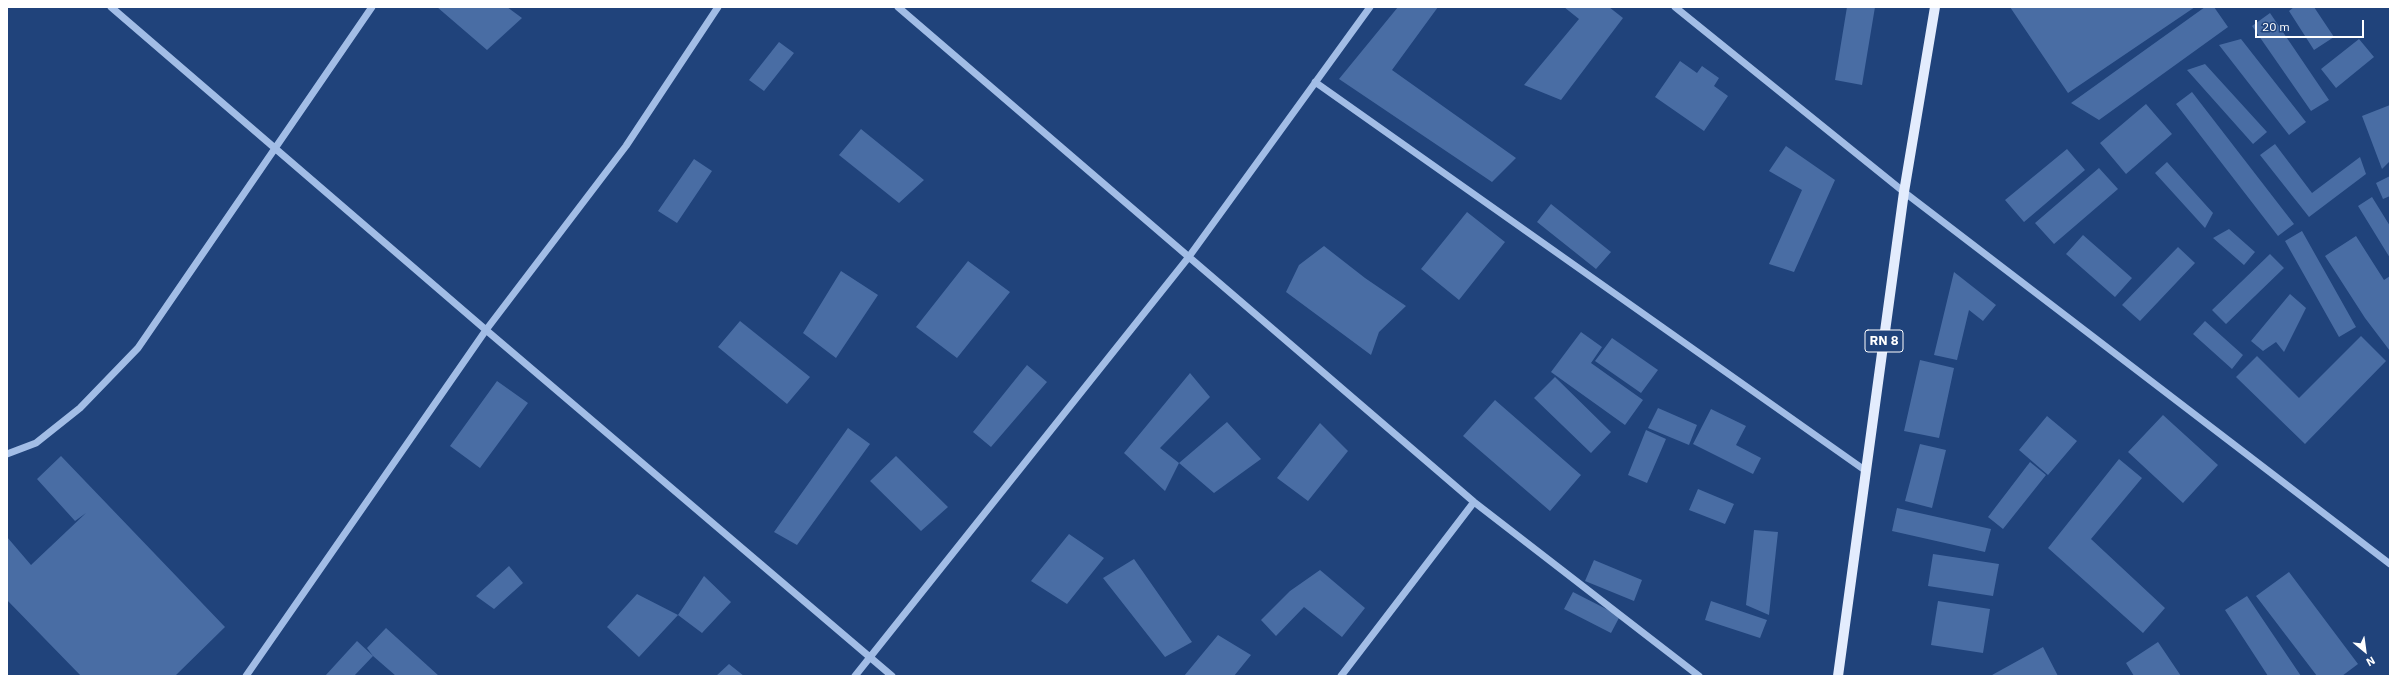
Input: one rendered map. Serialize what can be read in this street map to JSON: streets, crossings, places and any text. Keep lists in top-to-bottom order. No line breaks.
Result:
{"streets":{"main road":["RN 8"]},"scale_bar":"20 m","north":"bottom right"}
